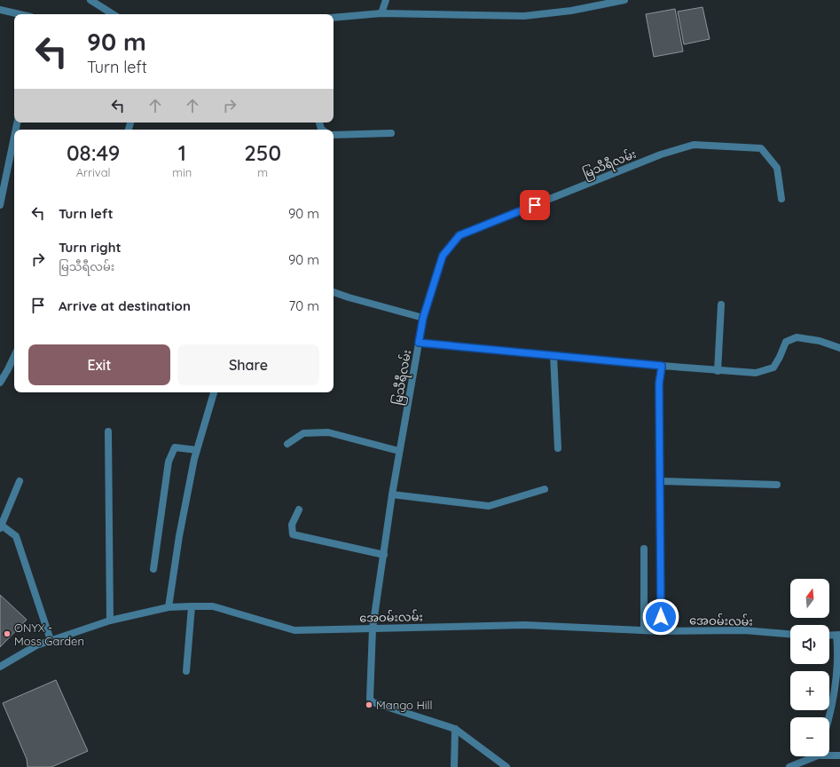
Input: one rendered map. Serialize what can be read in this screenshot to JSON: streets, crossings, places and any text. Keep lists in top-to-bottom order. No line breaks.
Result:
{"streets":{"street":["မြသီရီလမ်း","အေဝမ်းလမ်း"]},"crossings":[["မြသီရီလမ်း","အေဝမ်းလမ်း"]],"places":["ONYX - Moss Garden","Mango Hill"],"north":"top","page":{"turn":["90 m","Turn left"],"eta":["08:49","Arrival","1","min","250","m"],"list":[{"name":"Turn left","value":"90 m"},{"name":"Turn right","note":"မြသီရီလမ်း","value":"90 m"},{"name":"Arrive at destination","value":"70 m"}],"buttons":["Exit","Share"],"map_buttons":["+","−"]}}
